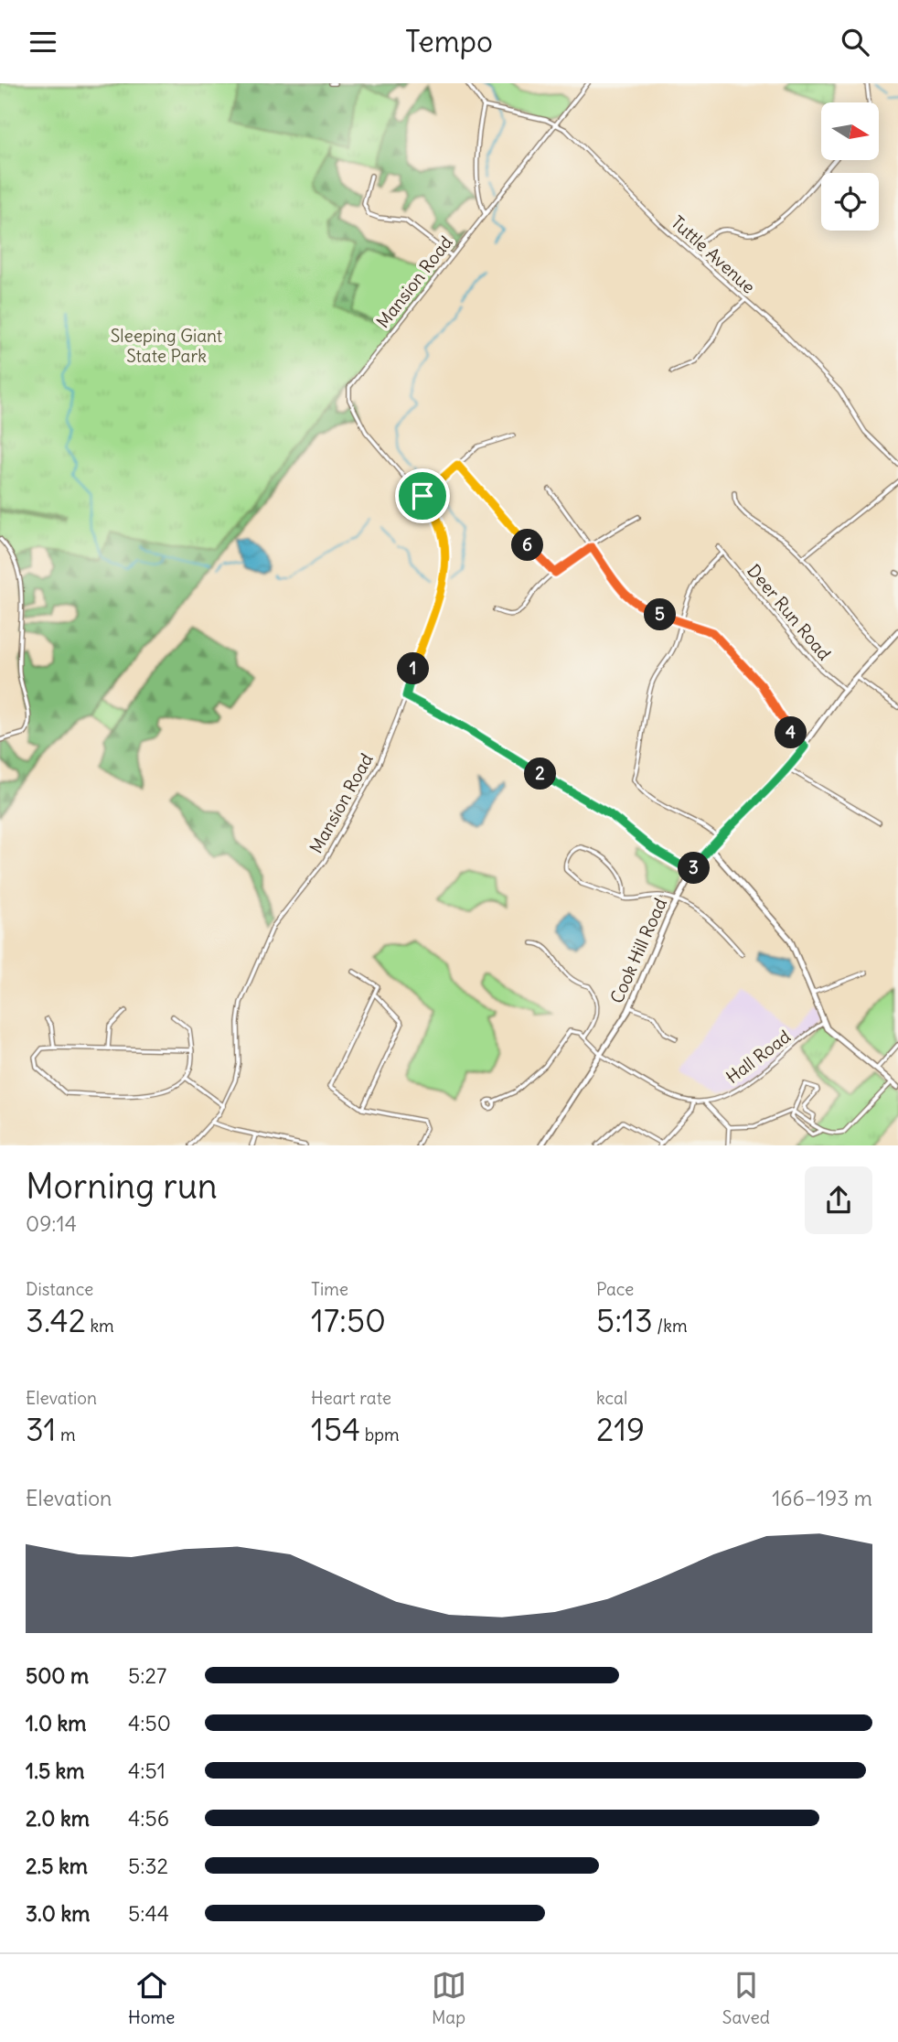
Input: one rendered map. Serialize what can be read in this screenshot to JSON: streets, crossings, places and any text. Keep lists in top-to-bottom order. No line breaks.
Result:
{"streets":{"street":["Tuttle Avenue","Mansion Road","Deer Run Road","Cook Hill Road","Hall Road"]},"crossings":[["Tuttle Avenue","Mansion Road"],["Deer Run Road","Cook Hill Road"],["Cook Hill Road","Hall Road"]],"parks":["Sleeping Giant State Park"],"north":"right","page":{"header":"Tempo","pins":["6","5","1","4","2","3"],"heading":["Morning run","09:14"],"stats":[["Distance","3.42 km"],["Time","17:50"],["Pace","5:13 /km"],["Elevation","31 m"],["Heart rate","154 bpm"],["kcal","219"]],"chart":["Elevation","166–193 m"],"list":[{"name":"500 m","note":"5:27"},{"name":"1.0 km","note":"4:50"},{"name":"1.5 km","note":"4:51"},{"name":"2.0 km","note":"4:56"},{"name":"2.5 km","note":"5:32"},{"name":"3.0 km","note":"5:44"}],"tabs":["Home","Map","Saved"]}}
